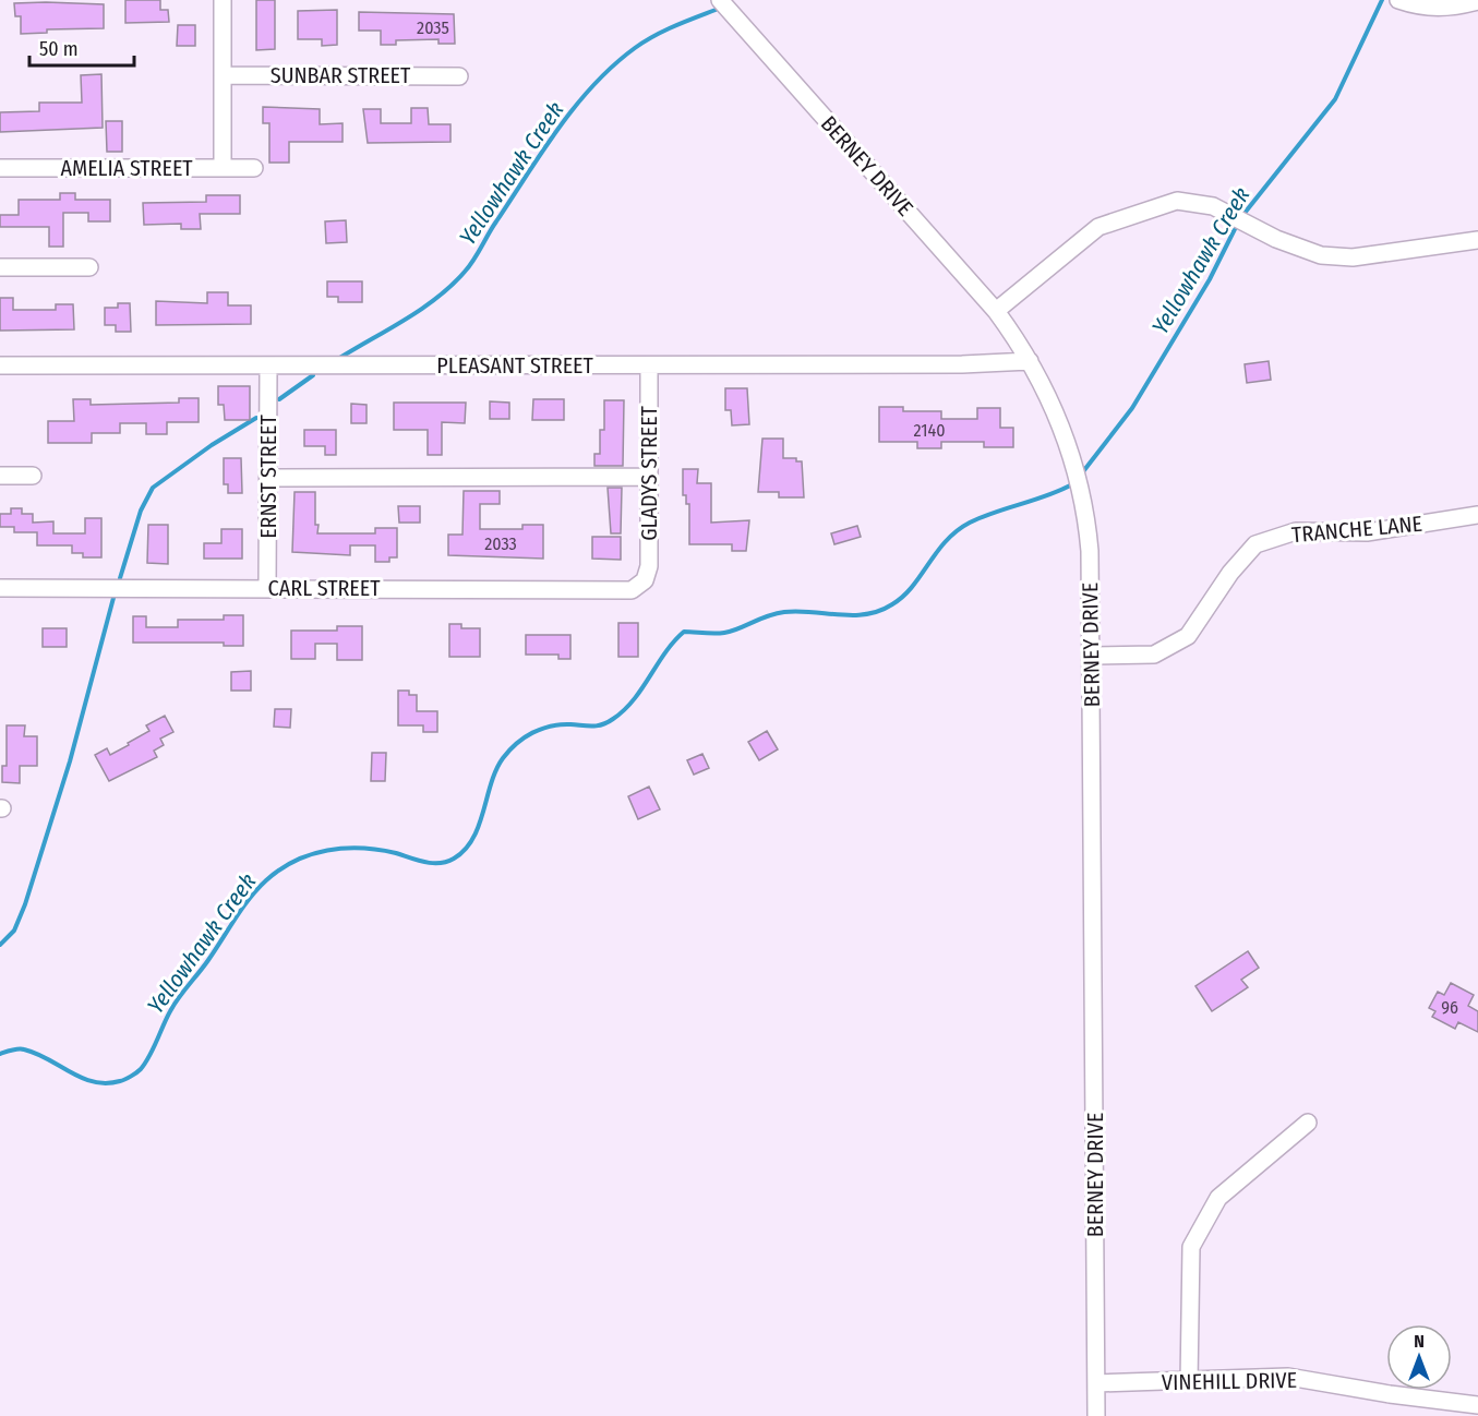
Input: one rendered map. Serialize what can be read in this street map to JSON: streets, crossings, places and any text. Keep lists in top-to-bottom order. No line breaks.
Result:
{"streets":{"street":["SUNBAR STREET","BERNEY DRIVE","AMELIA STREET","PLEASANT STREET","GLADYS STREET","ERNST STREET","TRANCHE LANE","CARL STREET","VINEHILL DRIVE"]},"crossings":[["BERNEY DRIVE","PLEASANT STREET"],["BERNEY DRIVE","TRANCHE LANE"],["BERNEY DRIVE","VINEHILL DRIVE"],["PLEASANT STREET","GLADYS STREET"],["PLEASANT STREET","ERNST STREET"],["GLADYS STREET","CARL STREET"],["ERNST STREET","CARL STREET"]],"water":["Yellowhawk Creek"],"house_numbers":["2035","2140","2033","96"],"scale_bar":"50 m","north":"top"}
